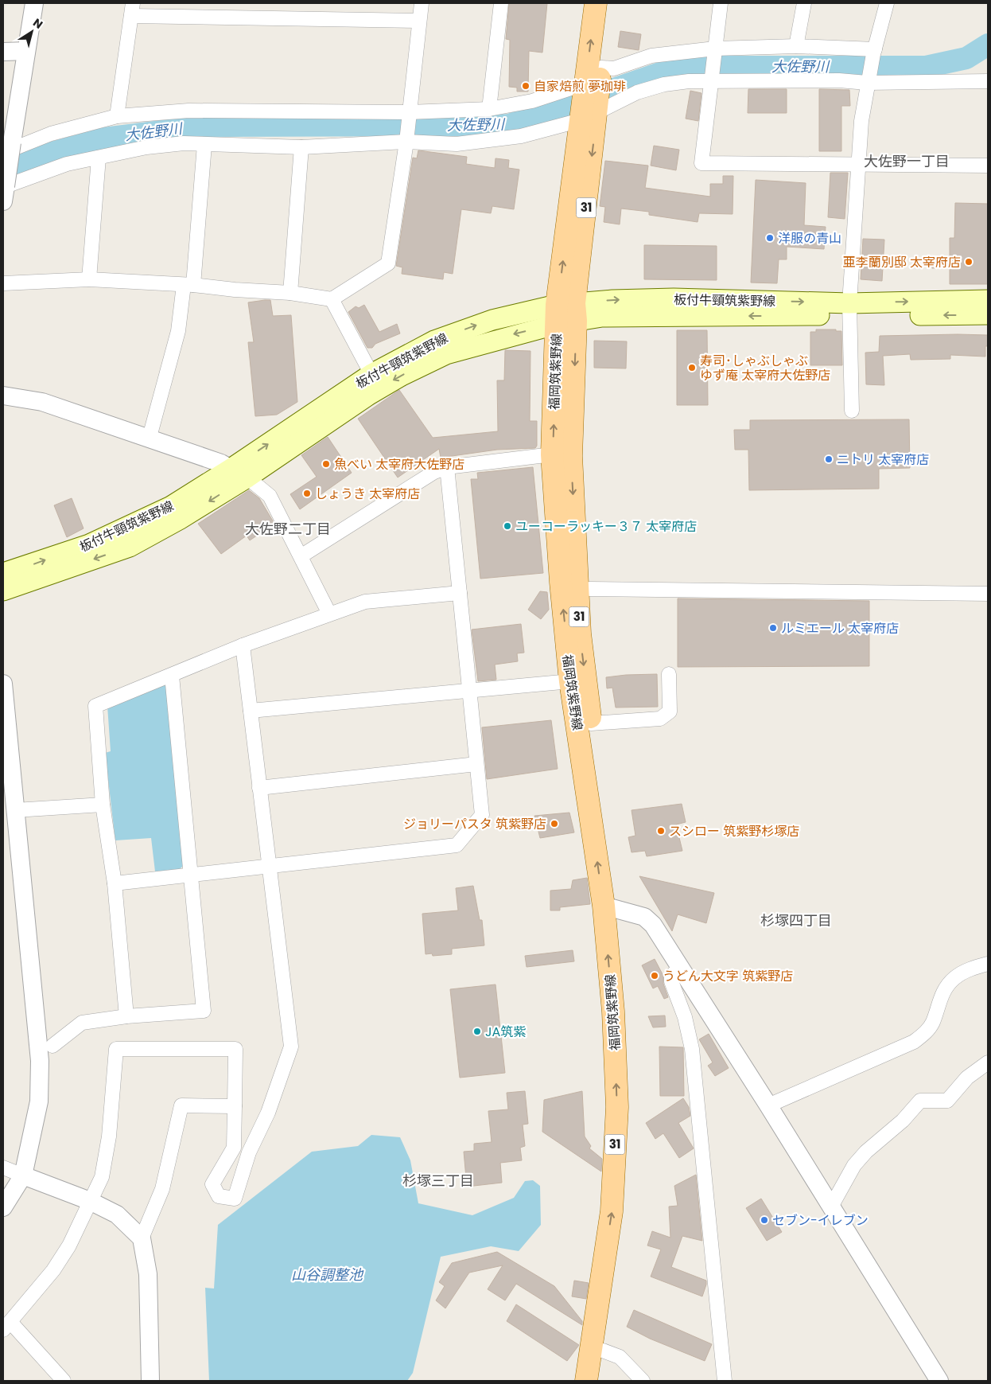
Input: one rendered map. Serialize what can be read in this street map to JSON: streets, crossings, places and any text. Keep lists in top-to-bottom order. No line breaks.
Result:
{"streets":{"main road":["31","板付牛頸筑紫野線","福岡筑紫野線"]},"crossings":[["板付牛頸筑紫野線","福岡筑紫野線"]],"districts":["大佐野一丁目","大佐野二丁目","杉塚四丁目","杉塚三丁目"],"water":["大佐野川","山谷調整池"],"places":["自家焙煎 夢珈琲","洋服の青山","亜李蘭別邸 太宰府店","寿司･しゃぶしゃぶ ゆず庵 太宰府大佐野店","ニトリ 太宰府店","魚べい 太宰府大佐野店","しょうき 太宰府店","ユーコーラッキー３７ 太宰府店","ルミエール 太宰府店","ジョリーパスタ 筑紫野店","スシロー 筑紫野杉塚店","うどん大文字 筑紫野店","JA筑紫","セブン-イレブン"],"north":"top right"}
